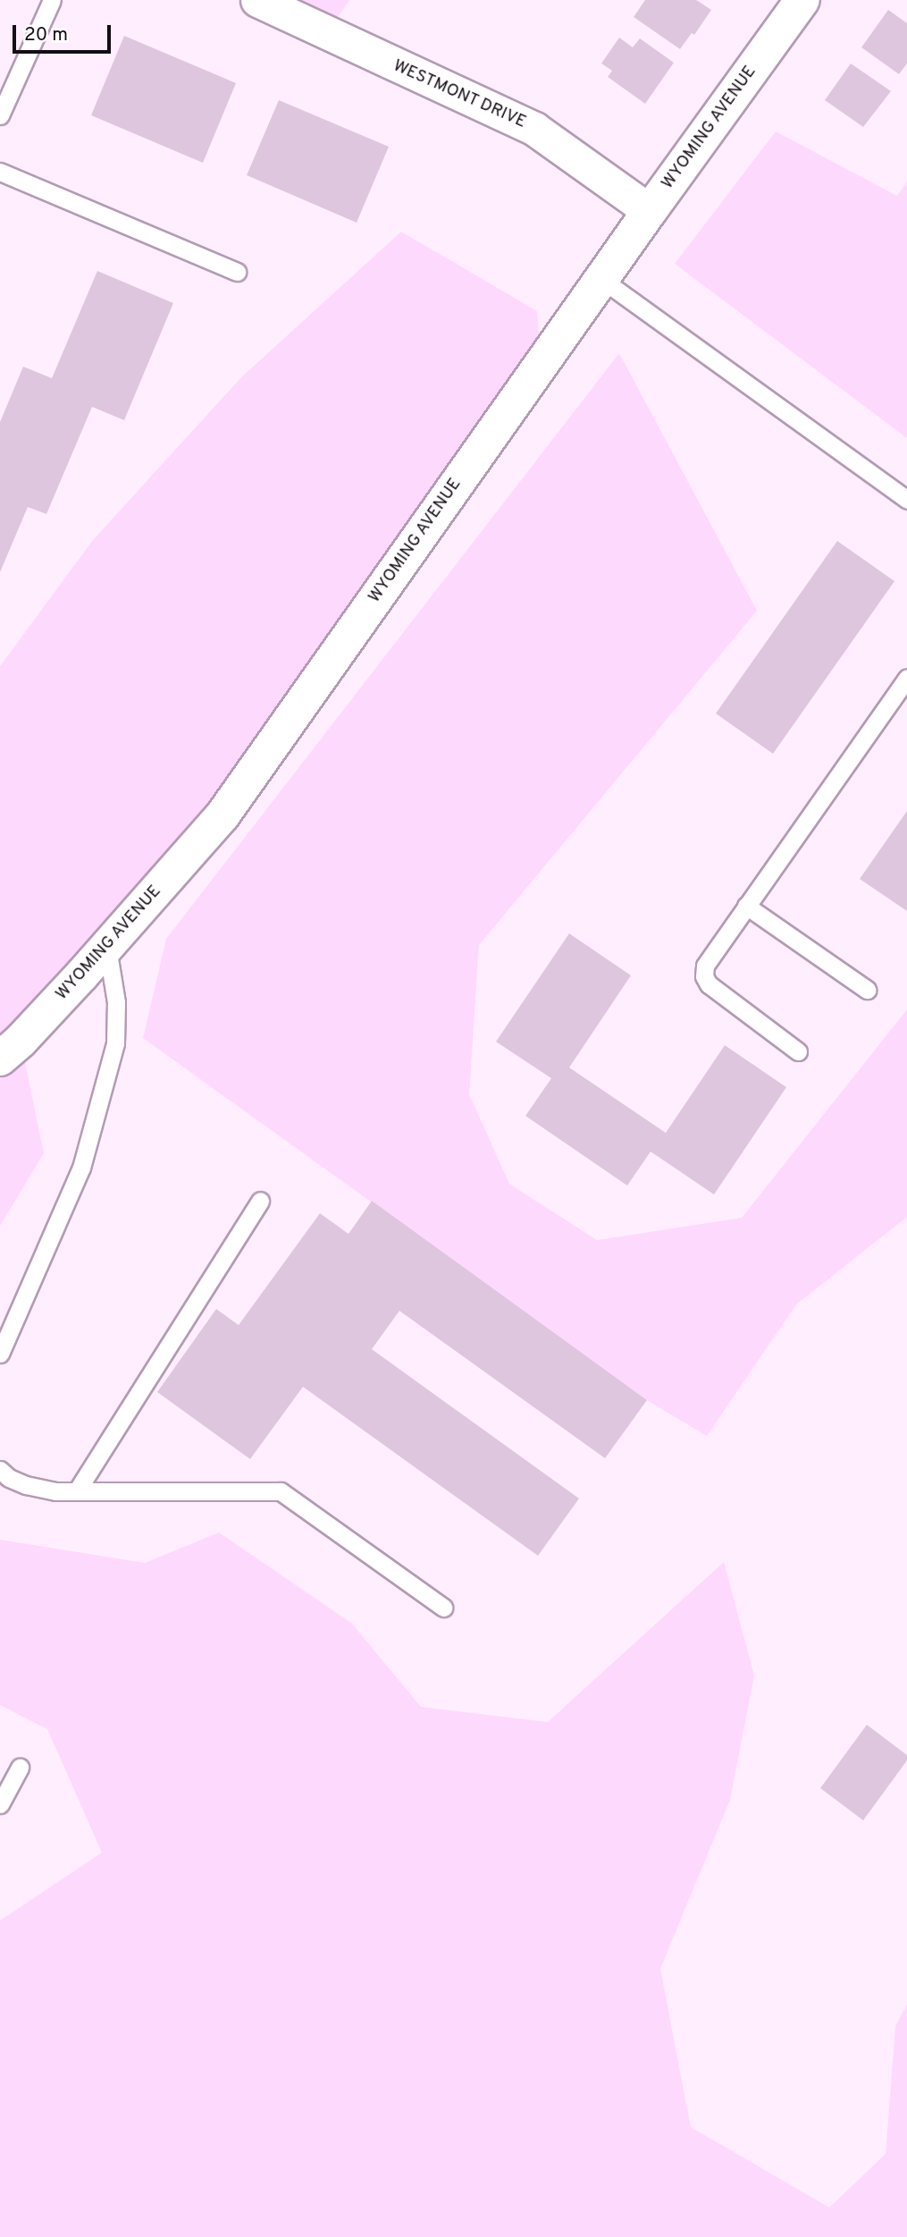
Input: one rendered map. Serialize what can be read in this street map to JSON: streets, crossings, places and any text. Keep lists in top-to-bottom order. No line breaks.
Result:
{"streets":{"street":["WESTMONT DRIVE","WYOMING AVENUE"]},"crossings":[["WESTMONT DRIVE","WYOMING AVENUE"]],"scale_bar":"20 m"}
